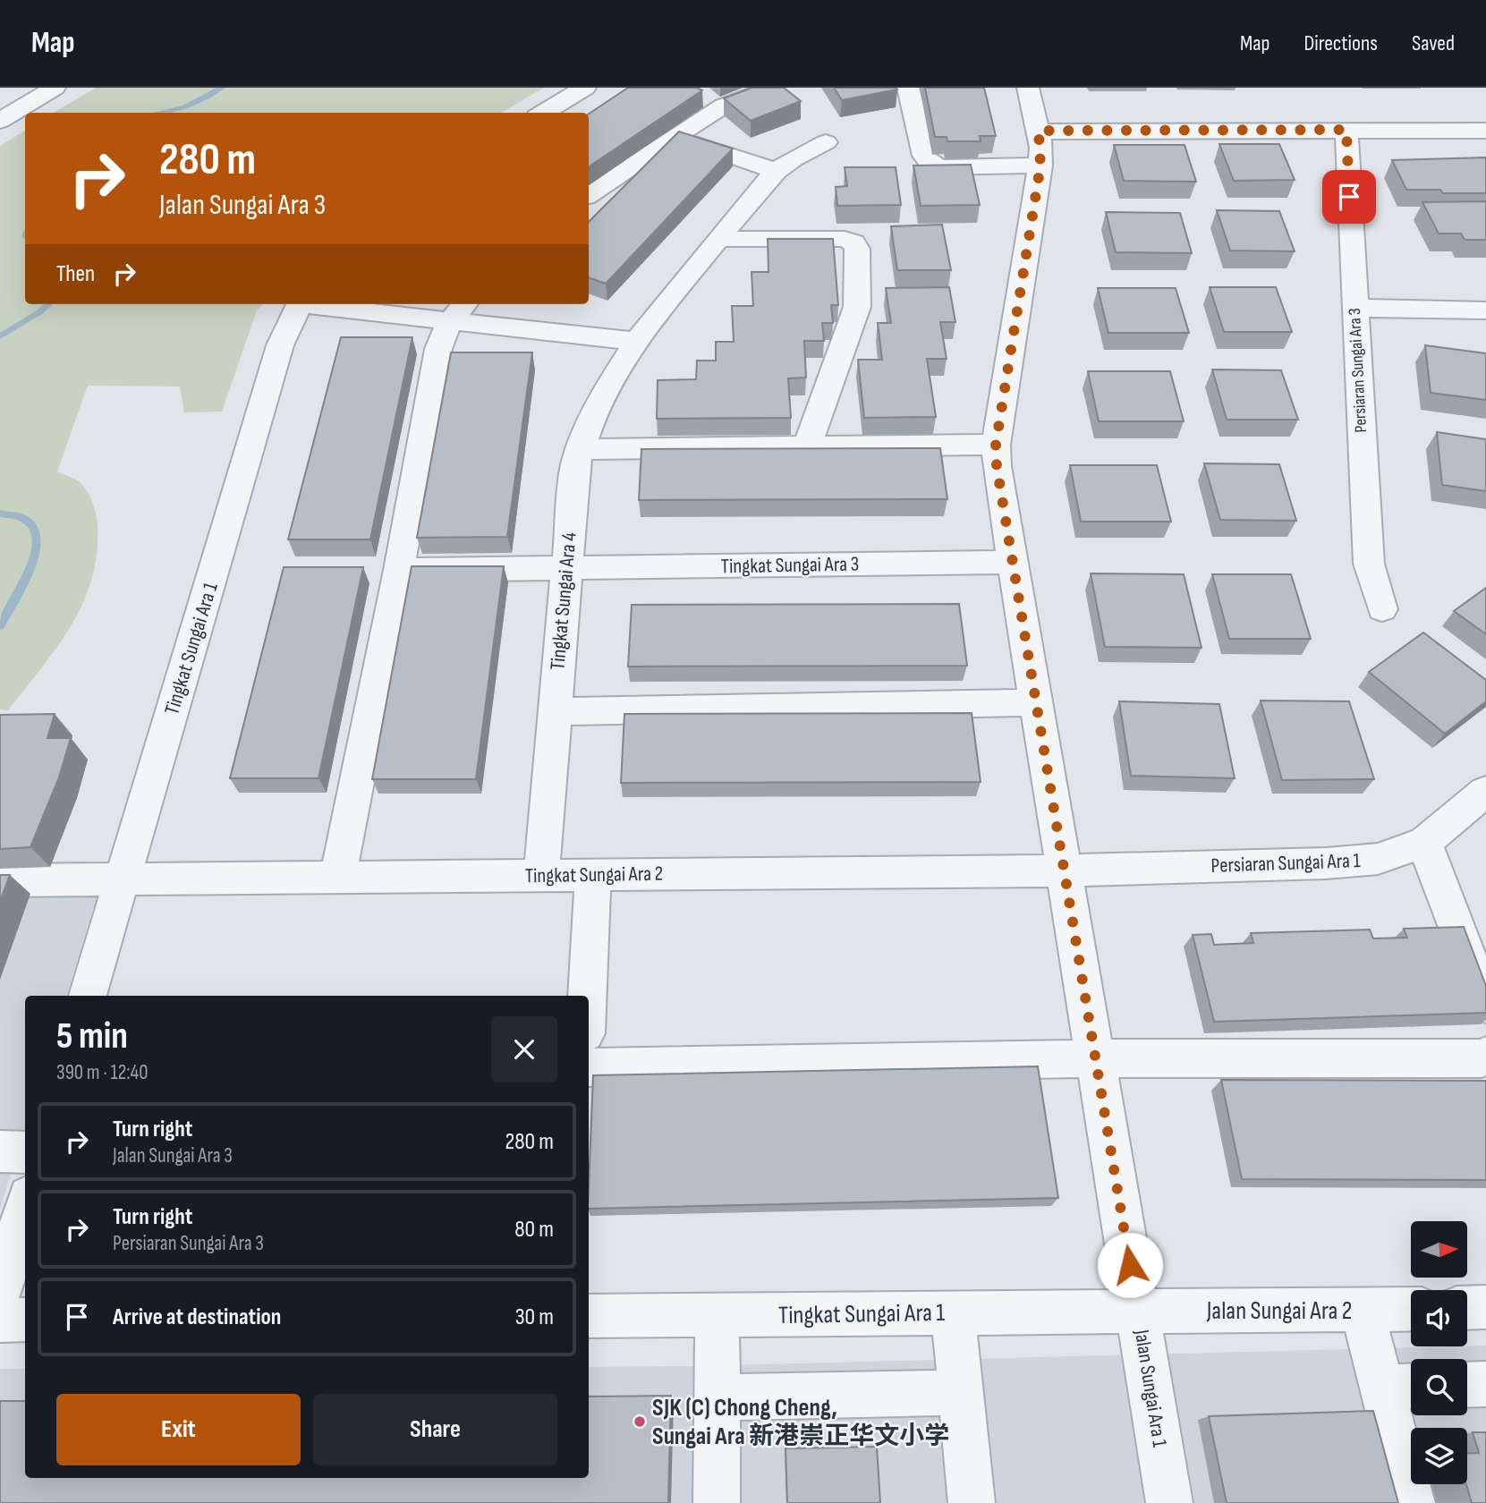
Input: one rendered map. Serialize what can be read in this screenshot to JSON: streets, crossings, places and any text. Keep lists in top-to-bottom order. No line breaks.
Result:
{"streets":{"street":["Persiaran Sungai Ara 3","Tingkat Sungai Ara 3","Tingkat Sungai Ara 4","Tingkat Sungai Ara 1","Persiaran Sungai Ara 1","Tingkat Sungai Ara 2","Jalan Sungai Ara 2","Jalan Sungai Ara 1"]},"crossings":[["Tingkat Sungai Ara 3","Tingkat Sungai Ara 4"],["Tingkat Sungai Ara 3","Jalan Sungai Ara 1"],["Tingkat Sungai Ara 4","Tingkat Sungai Ara 2"],["Tingkat Sungai Ara 1","Tingkat Sungai Ara 2"],["Tingkat Sungai Ara 1","Jalan Sungai Ara 2"],["Tingkat Sungai Ara 1","Jalan Sungai Ara 1"],["Persiaran Sungai Ara 1","Tingkat Sungai Ara 2"],["Persiaran Sungai Ara 1","Jalan Sungai Ara 1"],["Tingkat Sungai Ara 2","Jalan Sungai Ara 1"],["Jalan Sungai Ara 2","Jalan Sungai Ara 1"]],"places":["SJK (C) Chong Cheng, Sungai Ara 新港崇正华文小学"],"north":"right","page":{"header":"Map","nav":["Map","Directions","Saved"],"turn":["280 m","Jalan Sungai Ara 3"],"then":"Then","heading":["5 min","390 m · 12:40"],"list":[{"name":"Turn right","note":"Jalan Sungai Ara 3","value":"280 m"},{"name":"Turn right","note":"Persiaran Sungai Ara 3","value":"80 m"},{"name":"Arrive at destination","value":"30 m"}],"buttons":["Exit","Share"]}}
